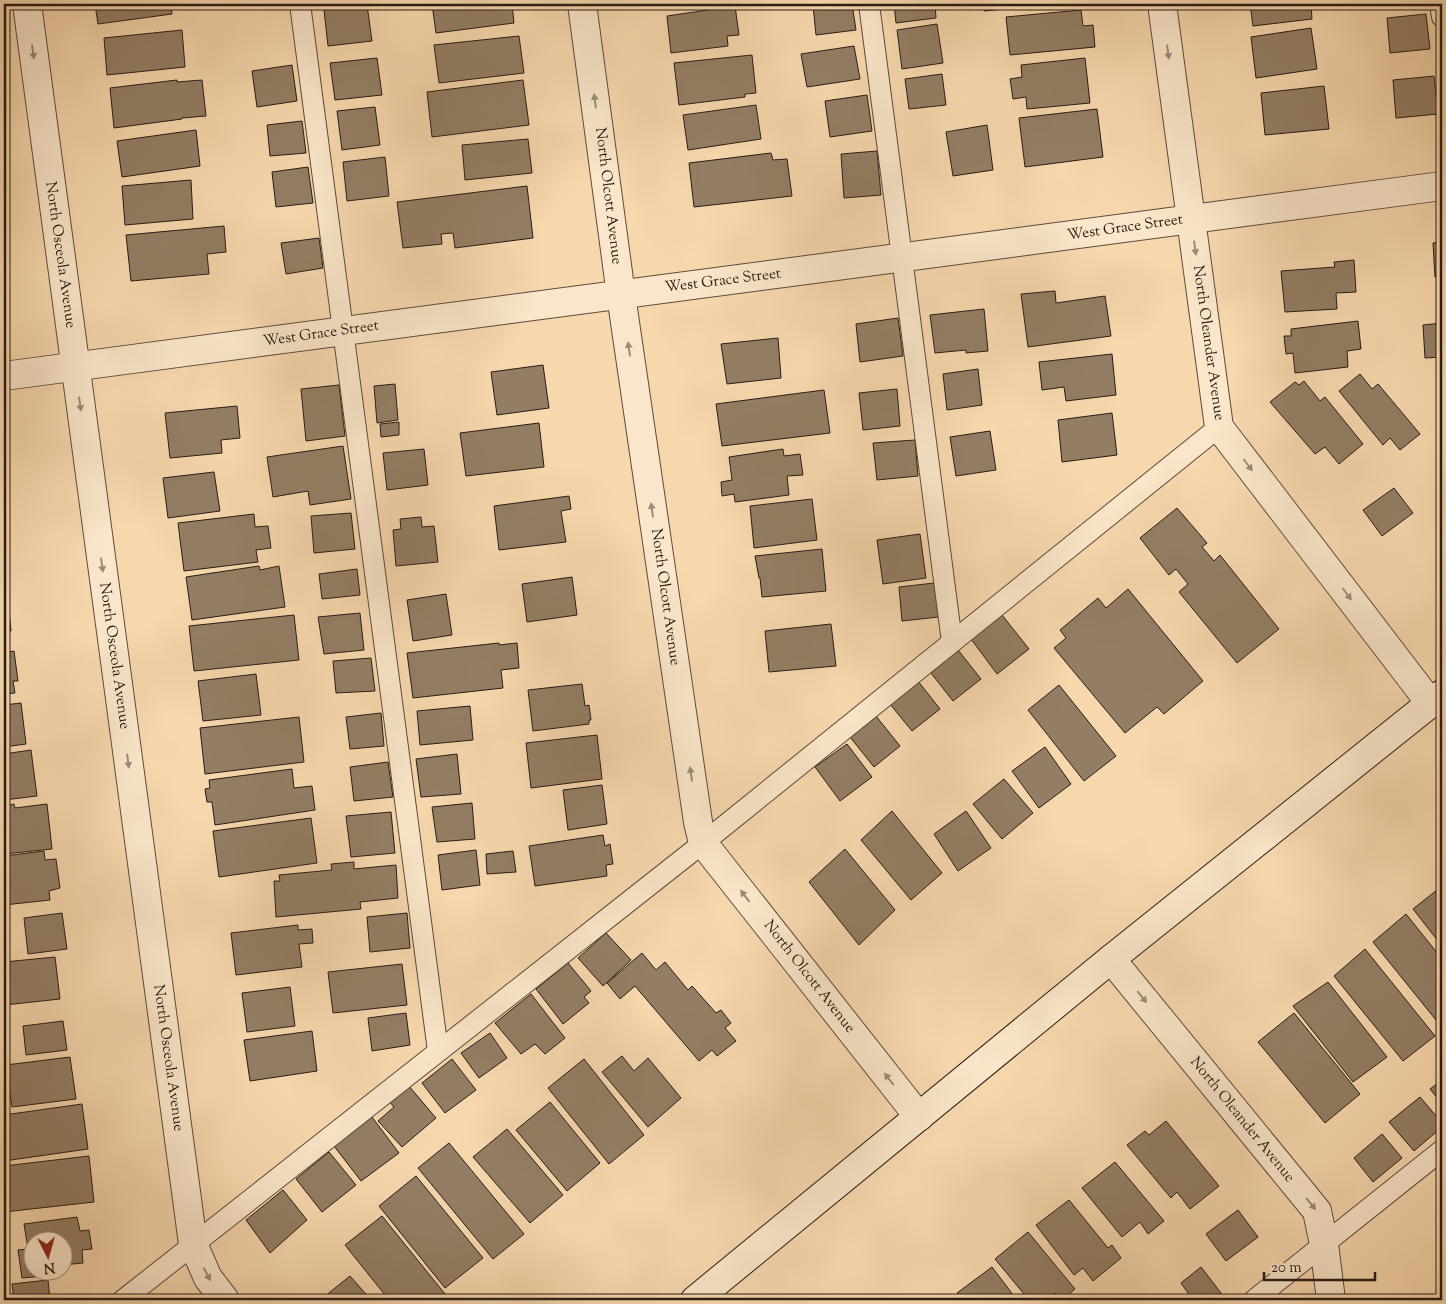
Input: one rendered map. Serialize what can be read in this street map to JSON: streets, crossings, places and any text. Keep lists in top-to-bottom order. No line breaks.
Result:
{"streets":{"street":["North Olcott Avenue","West Grace Street","North Osceola Avenue","North Oleander Avenue"]},"crossings":[["North Olcott Avenue","West Grace Street"],["West Grace Street","North Osceola Avenue"],["West Grace Street","North Oleander Avenue"]],"one_way":["North Olcott Avenue","North Osceola Avenue","North Oleander Avenue"],"scale_bar":"20 m","north":"bottom"}
